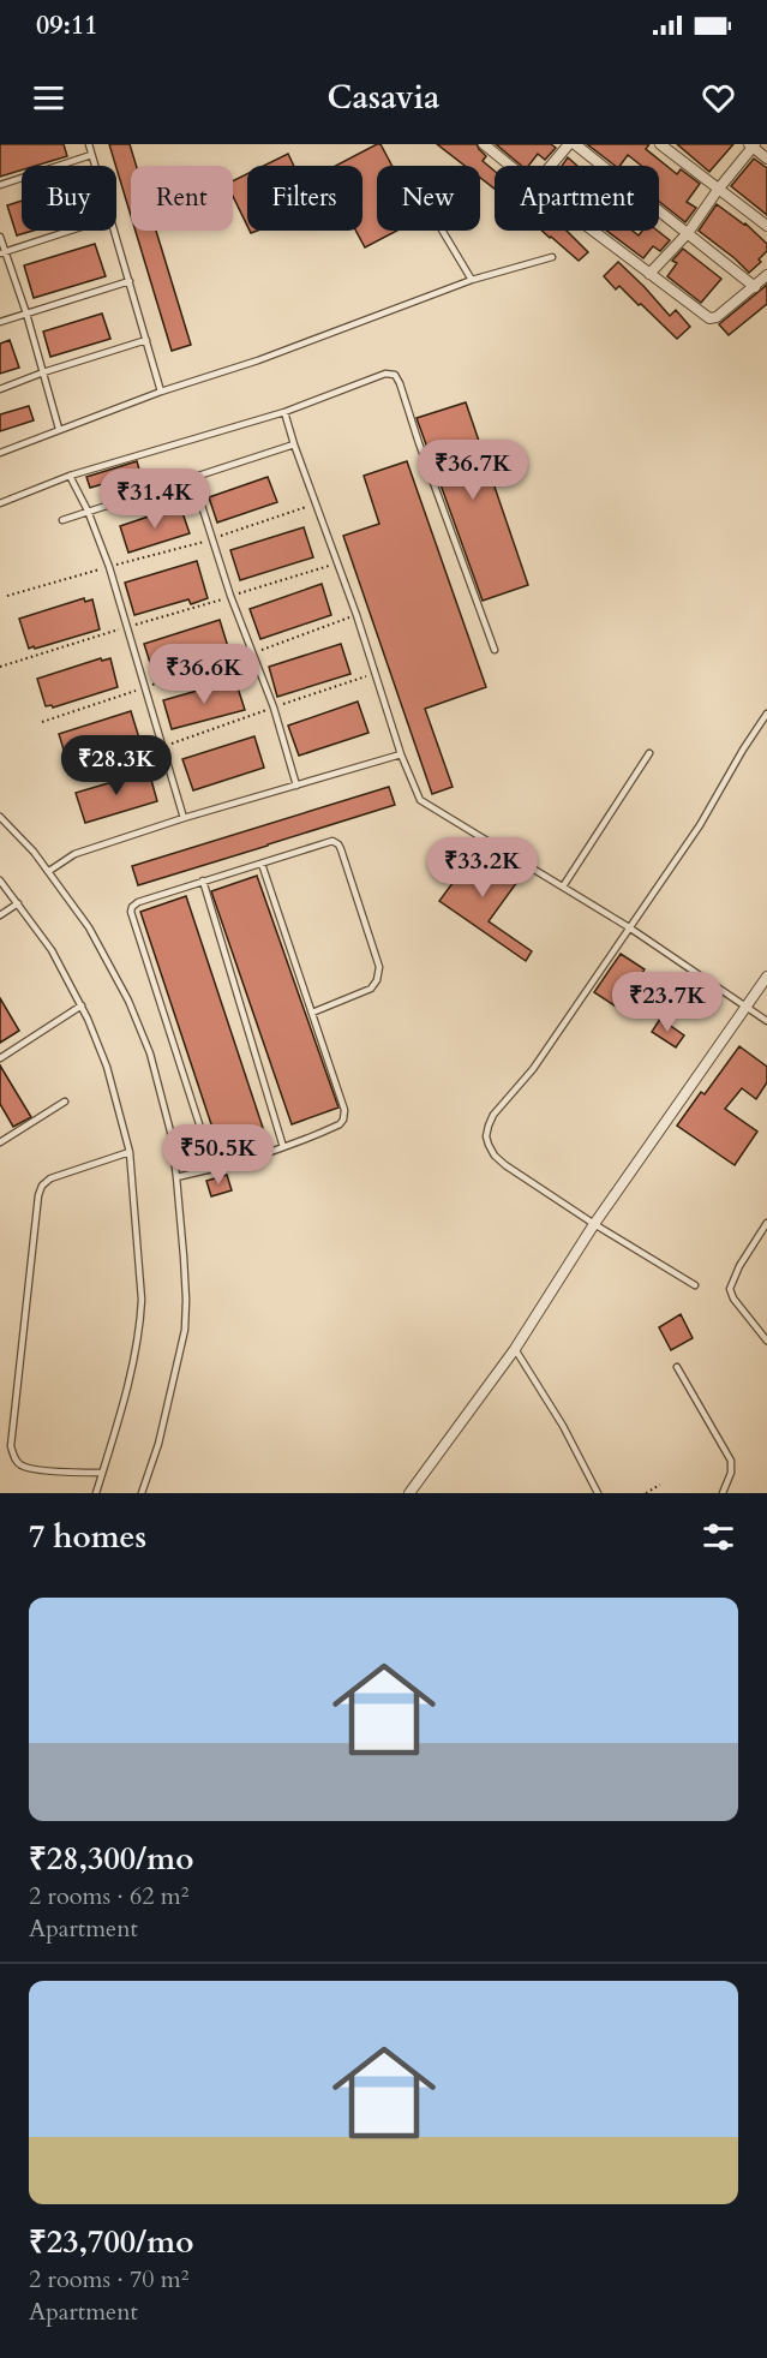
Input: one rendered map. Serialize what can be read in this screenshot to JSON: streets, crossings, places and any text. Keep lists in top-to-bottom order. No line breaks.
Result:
{"page":{"status":"09:11","header":"Casavia","chip":["Buy","Rent","Filters","New","Apartment"],"price":["₹36.7K","₹31.4K","₹36.6K","₹28.3K","₹33.2K","₹23.7K","₹50.5K"],"heading":"7 homes","list":[{"name":"₹28,300/mo","note":"2 rooms · 62 m² · Apartment"},{"name":"₹23,700/mo","note":"2 rooms · 70 m² · Apartment"}]}}
